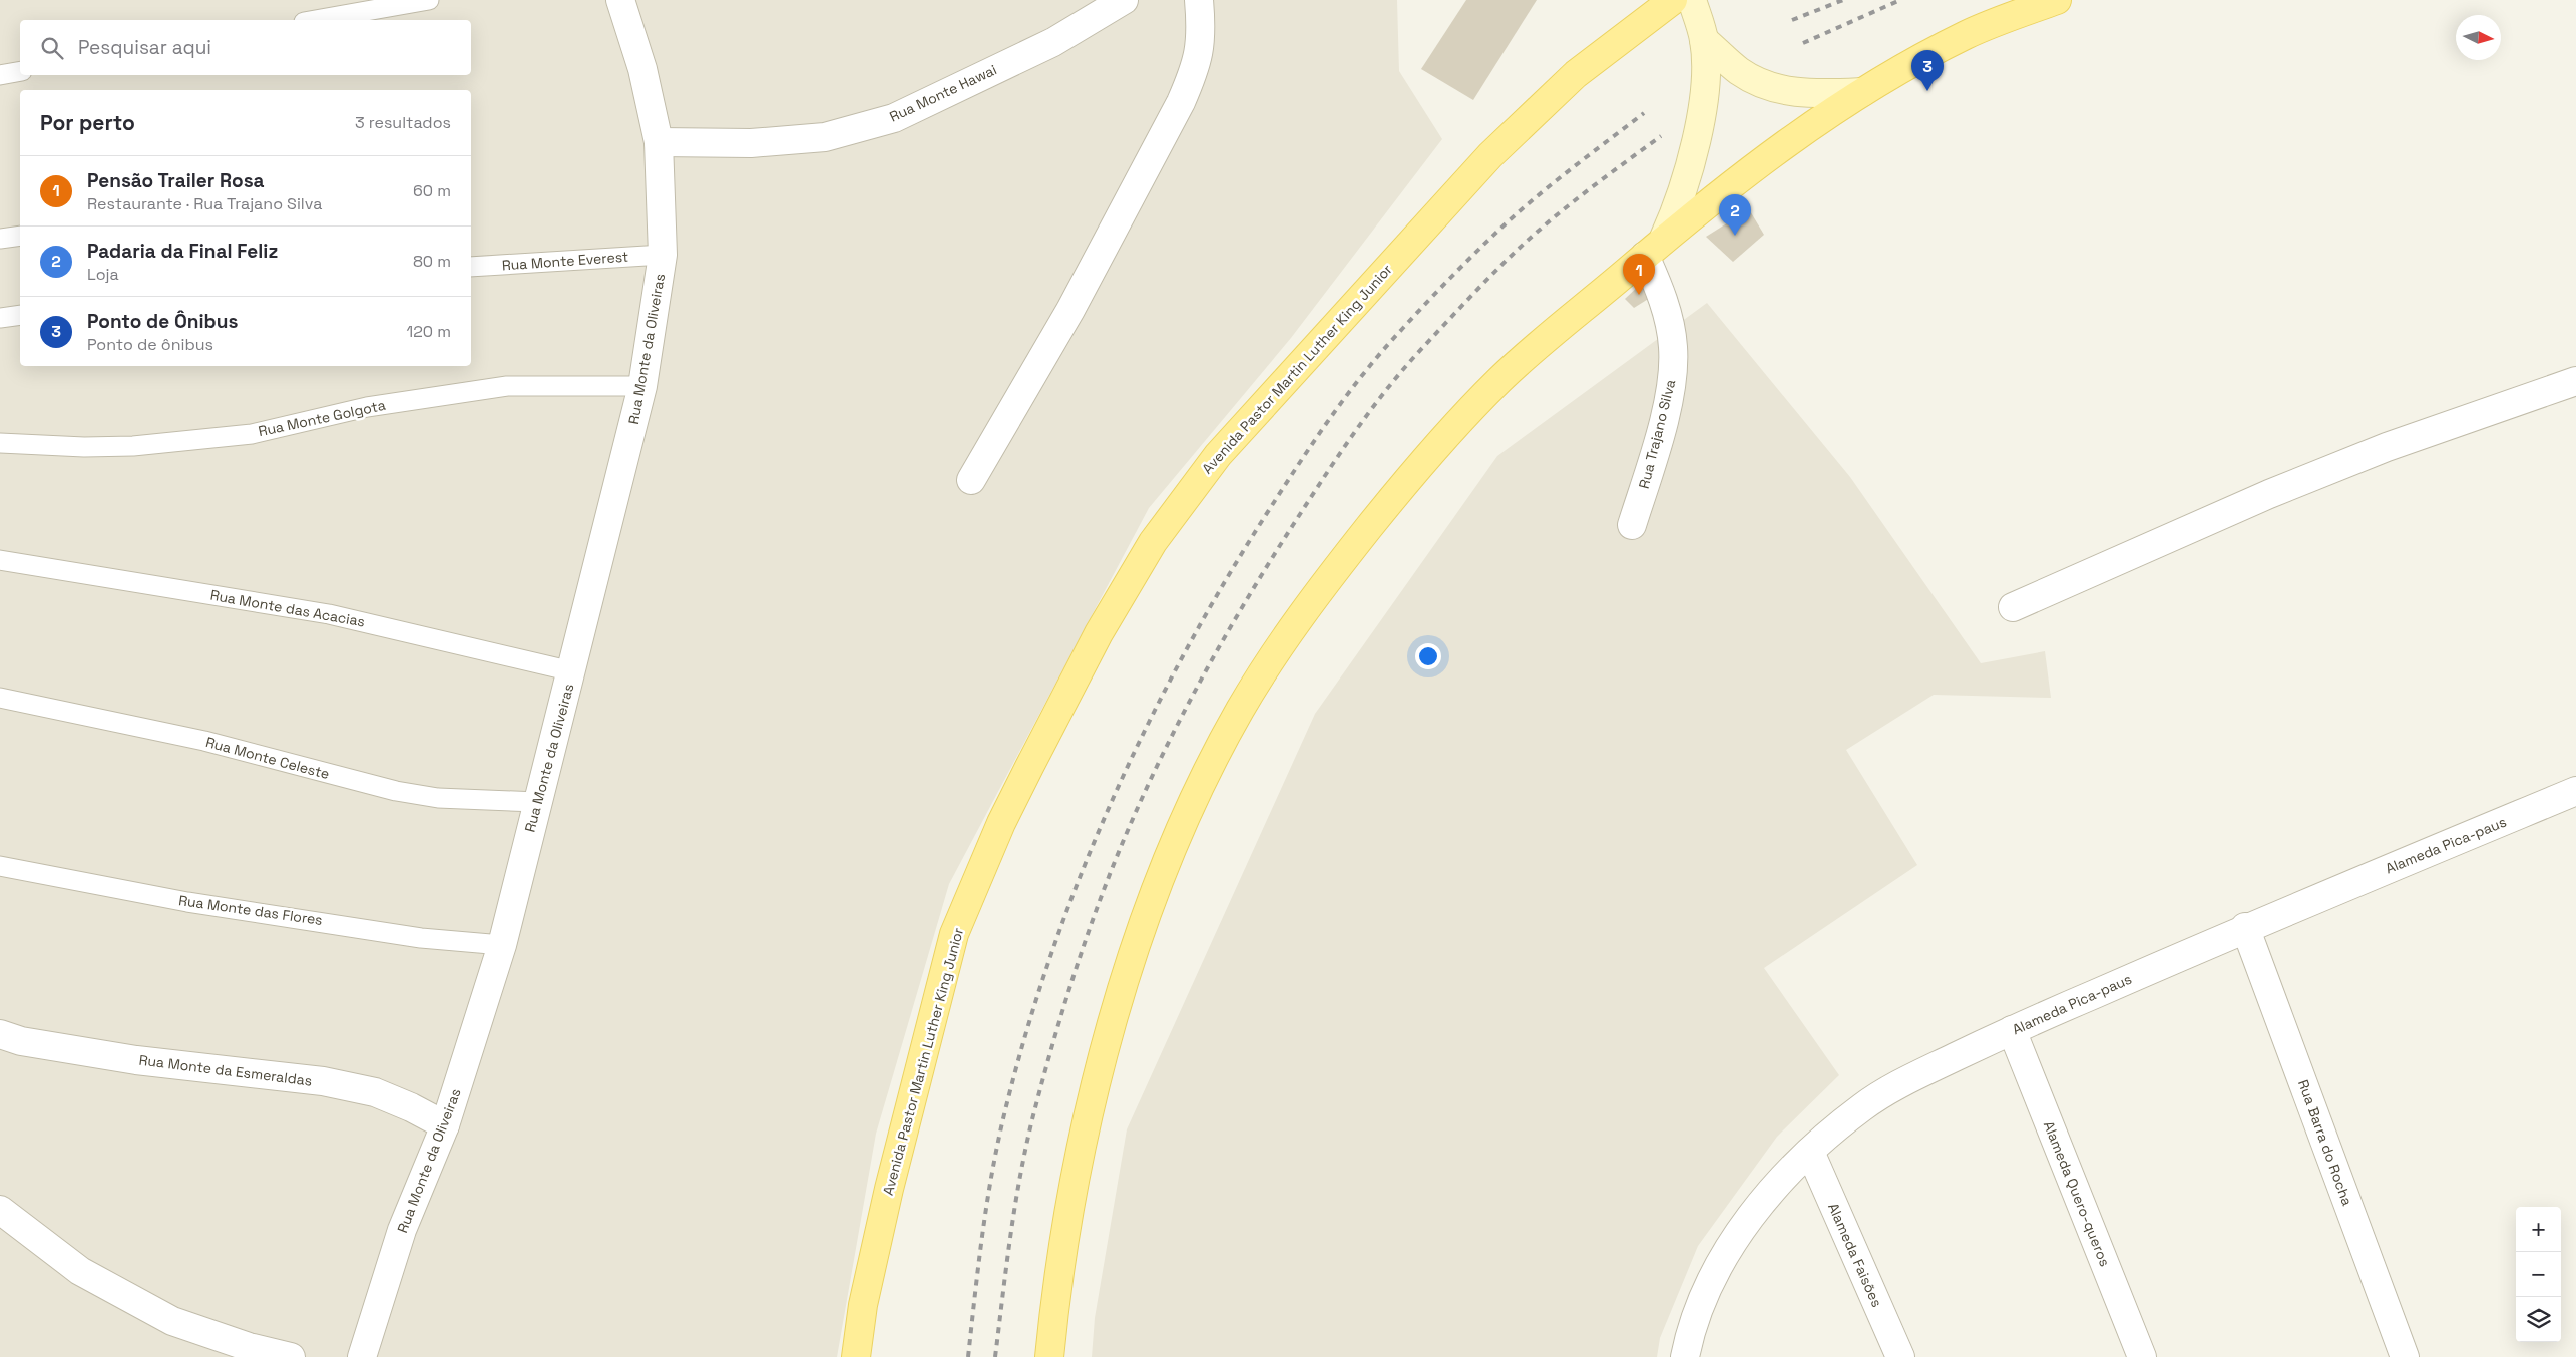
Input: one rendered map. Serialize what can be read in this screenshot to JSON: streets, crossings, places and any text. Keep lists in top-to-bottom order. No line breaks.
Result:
{"streets":{"main road":["Avenida Pastor Martin Luther King Junior"],"street":["Rua Monte Hawai","Rua Monte da Oliveiras","Rua Trajano Silva","Alameda Pica-paus","Rua Monte da Esmeraldas","Rua Barra do Rocha","Alameda Quero-queros","Alameda Faisões"],"lane":["Rua Monte Everest","Rua Monte Golgota","Rua Monte das Acacias","Rua Monte Celeste","Rua Monte das Flores"]},"crossings":[["Rua Monte Hawai","Rua Monte da Oliveiras"],["Rua Monte Everest","Rua Monte da Oliveiras"],["Rua Monte da Oliveiras","Rua Monte Golgota"],["Rua Monte da Oliveiras","Rua Monte das Acacias"],["Rua Monte da Oliveiras","Rua Monte Celeste"],["Rua Monte da Oliveiras","Rua Monte das Flores"],["Rua Monte da Oliveiras","Rua Monte da Esmeraldas"],["Alameda Pica-paus","Rua Barra do Rocha"],["Alameda Pica-paus","Alameda Quero-queros"],["Alameda Pica-paus","Alameda Faisões"]],"north":"right","page":{"search":"Pesquisar aqui","pins":["3","2","1"],"heading":["Por perto","3 resultados"],"list":[{"mark":"1","name":"Pensão Trailer Rosa","note":"Restaurante · Rua Trajano Silva","value":"60 m"},{"mark":"2","name":"Padaria da Final Feliz","note":"Loja","value":"80 m"},{"mark":"3","name":"Ponto de Ônibus","note":"Ponto de ônibus","value":"120 m"}],"map_buttons":["+","−"]}}
